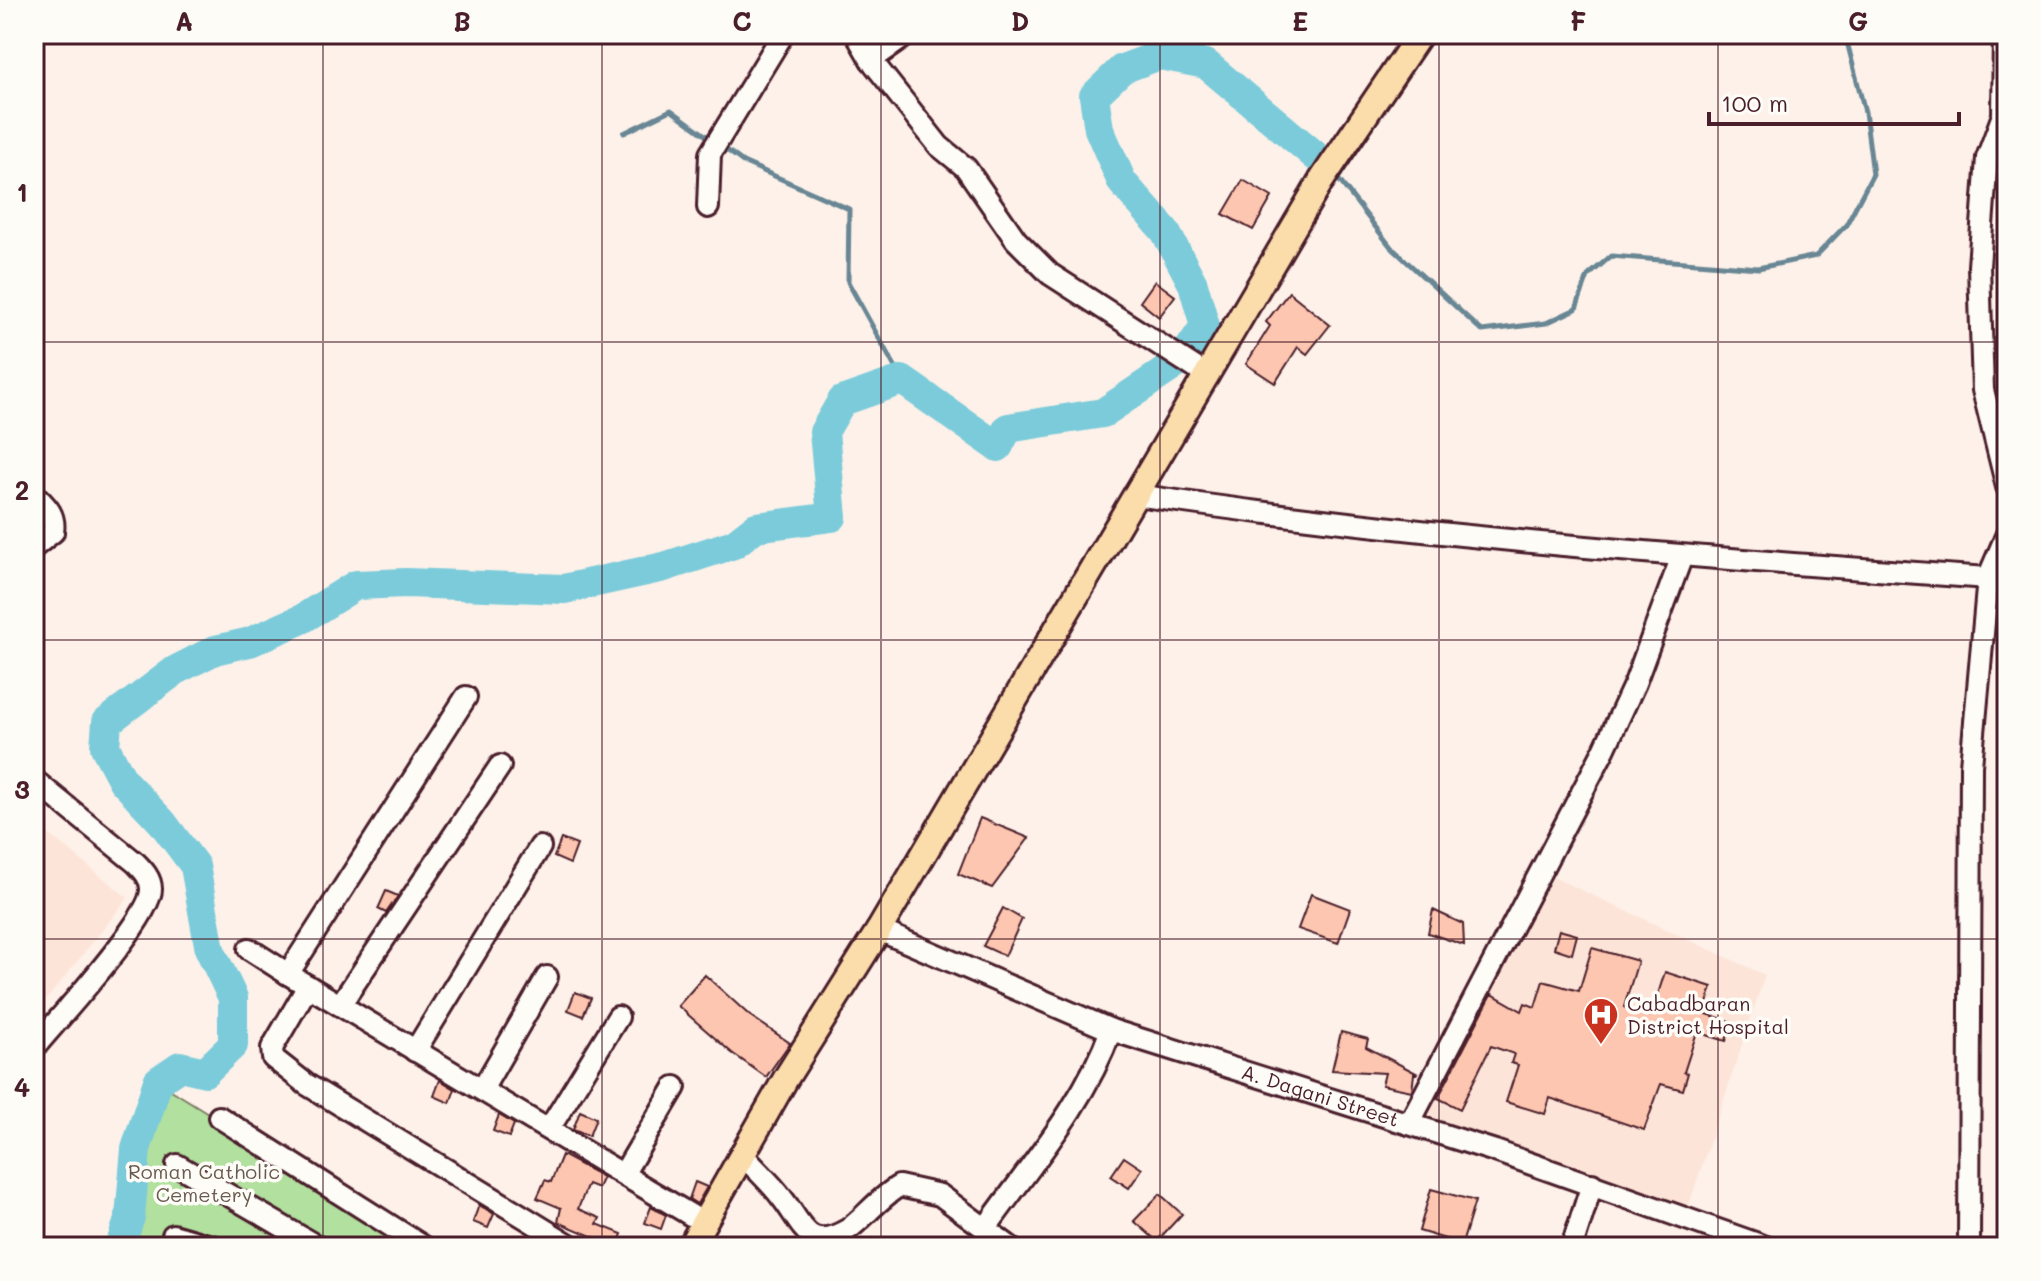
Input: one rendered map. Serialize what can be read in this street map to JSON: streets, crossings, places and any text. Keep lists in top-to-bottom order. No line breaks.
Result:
{"streets":{"street":["A. Dagani Street"]},"parks":["Roman Catholic Cemetery"],"places":{"hospital":["Cabadbaran District Hospital"]},"scale_bar":"100 m","grid":{"columns":["A","B","C","D","E","F","G"],"rows":["1","2","3","4"]}}
